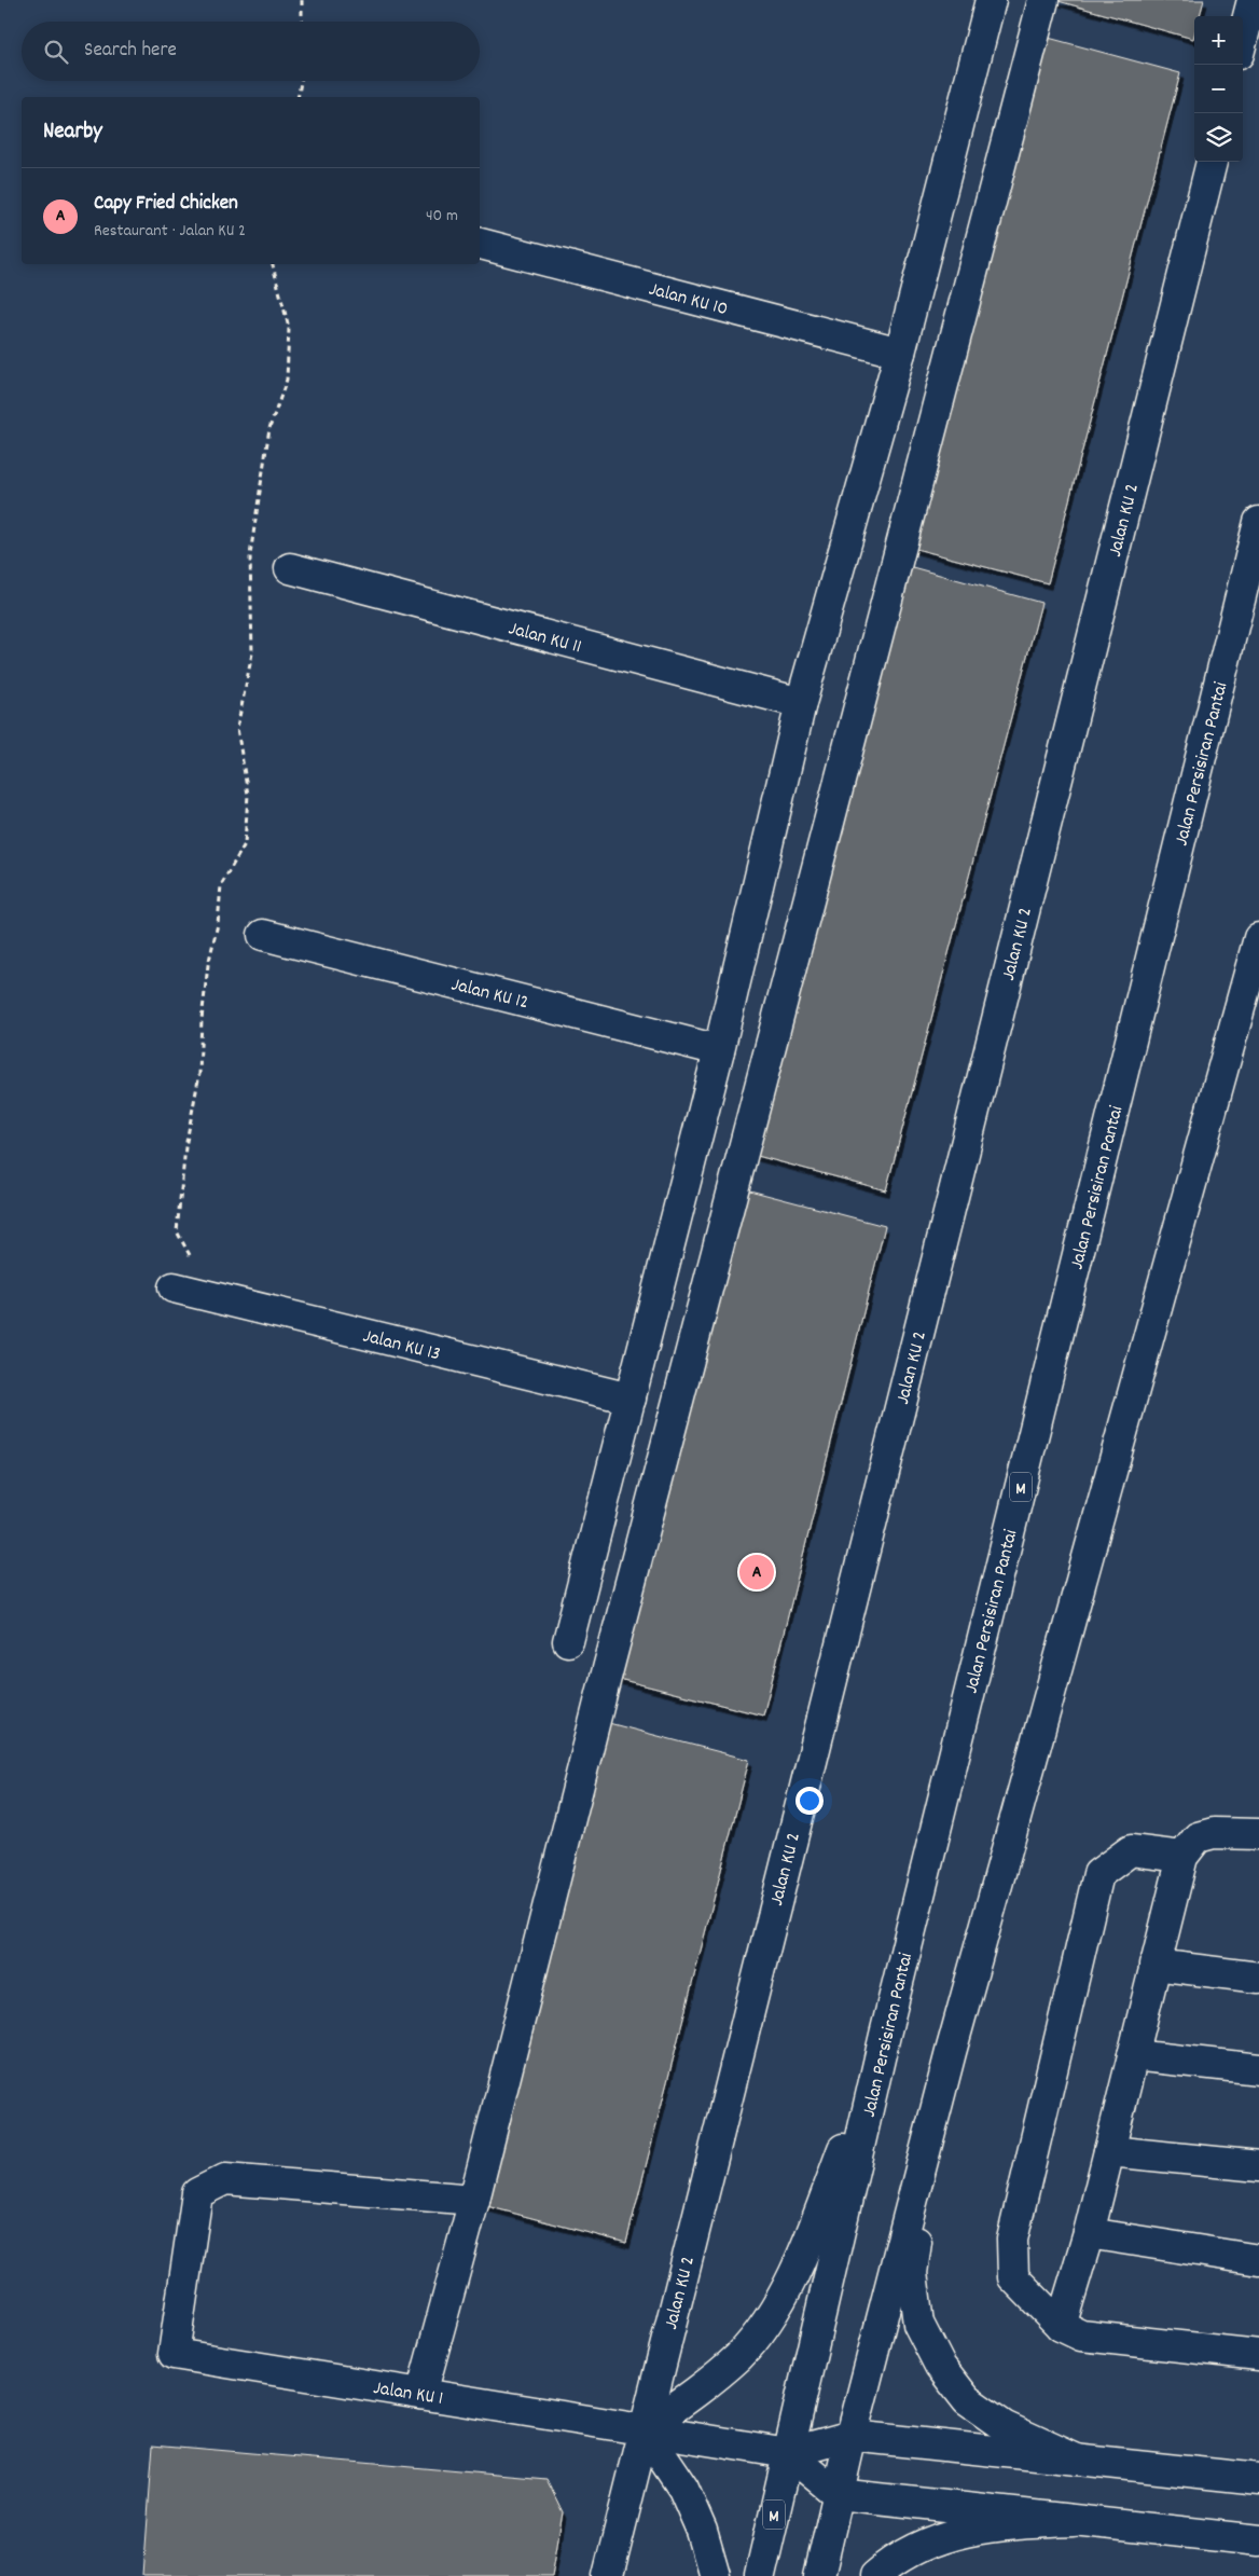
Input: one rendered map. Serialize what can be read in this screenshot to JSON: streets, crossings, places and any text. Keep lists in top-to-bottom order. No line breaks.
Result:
{"streets":{"street":["Jalan KU 10","Jalan KU 2","Jalan KU 11","Jalan Persisiran Pantai","Jalan KU 12","Jalan KU 13","M","Jalan KU 1"]},"crossings":[["Jalan KU 2","Jalan KU 1"],["Jalan Persisiran Pantai","Jalan KU 1"]],"page":{"map_buttons":["+","−"],"search":"Search here","heading":"Nearby","list":[{"mark":"A","name":"Capy Fried Chicken","note":"Restaurant · Jalan KU 2","value":"40 m"}],"pins":"A"}}
